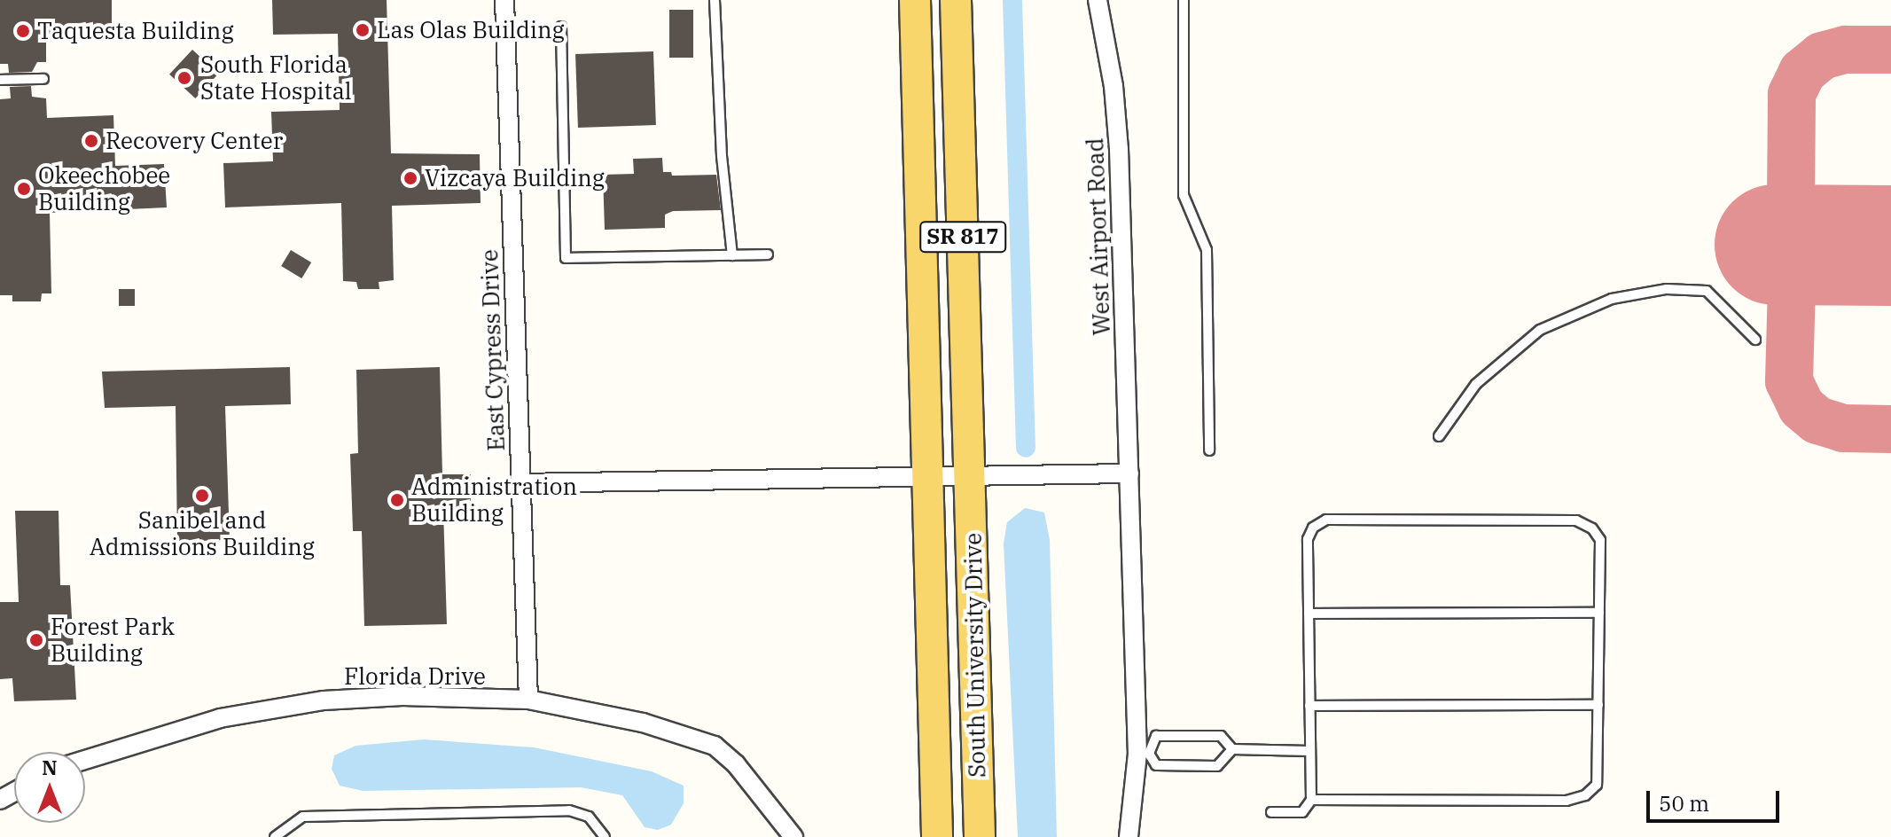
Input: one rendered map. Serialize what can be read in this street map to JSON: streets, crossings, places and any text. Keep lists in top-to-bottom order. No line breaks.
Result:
{"streets":{"main road":["SR 817","South University Drive"],"street":["West Airport Road","East Cypress Drive","Florida Drive"]},"crossings":[["East Cypress Drive","Florida Drive"]],"places":["Las Olas Building","Taquesta Building","South Florida State Hospital","Recovery Center","Vizcaya Building","Okeechobee Building","Sanibel and Admissions Building","Administration Building","Forest Park Building"],"scale_bar":"50 m","north":"top"}
